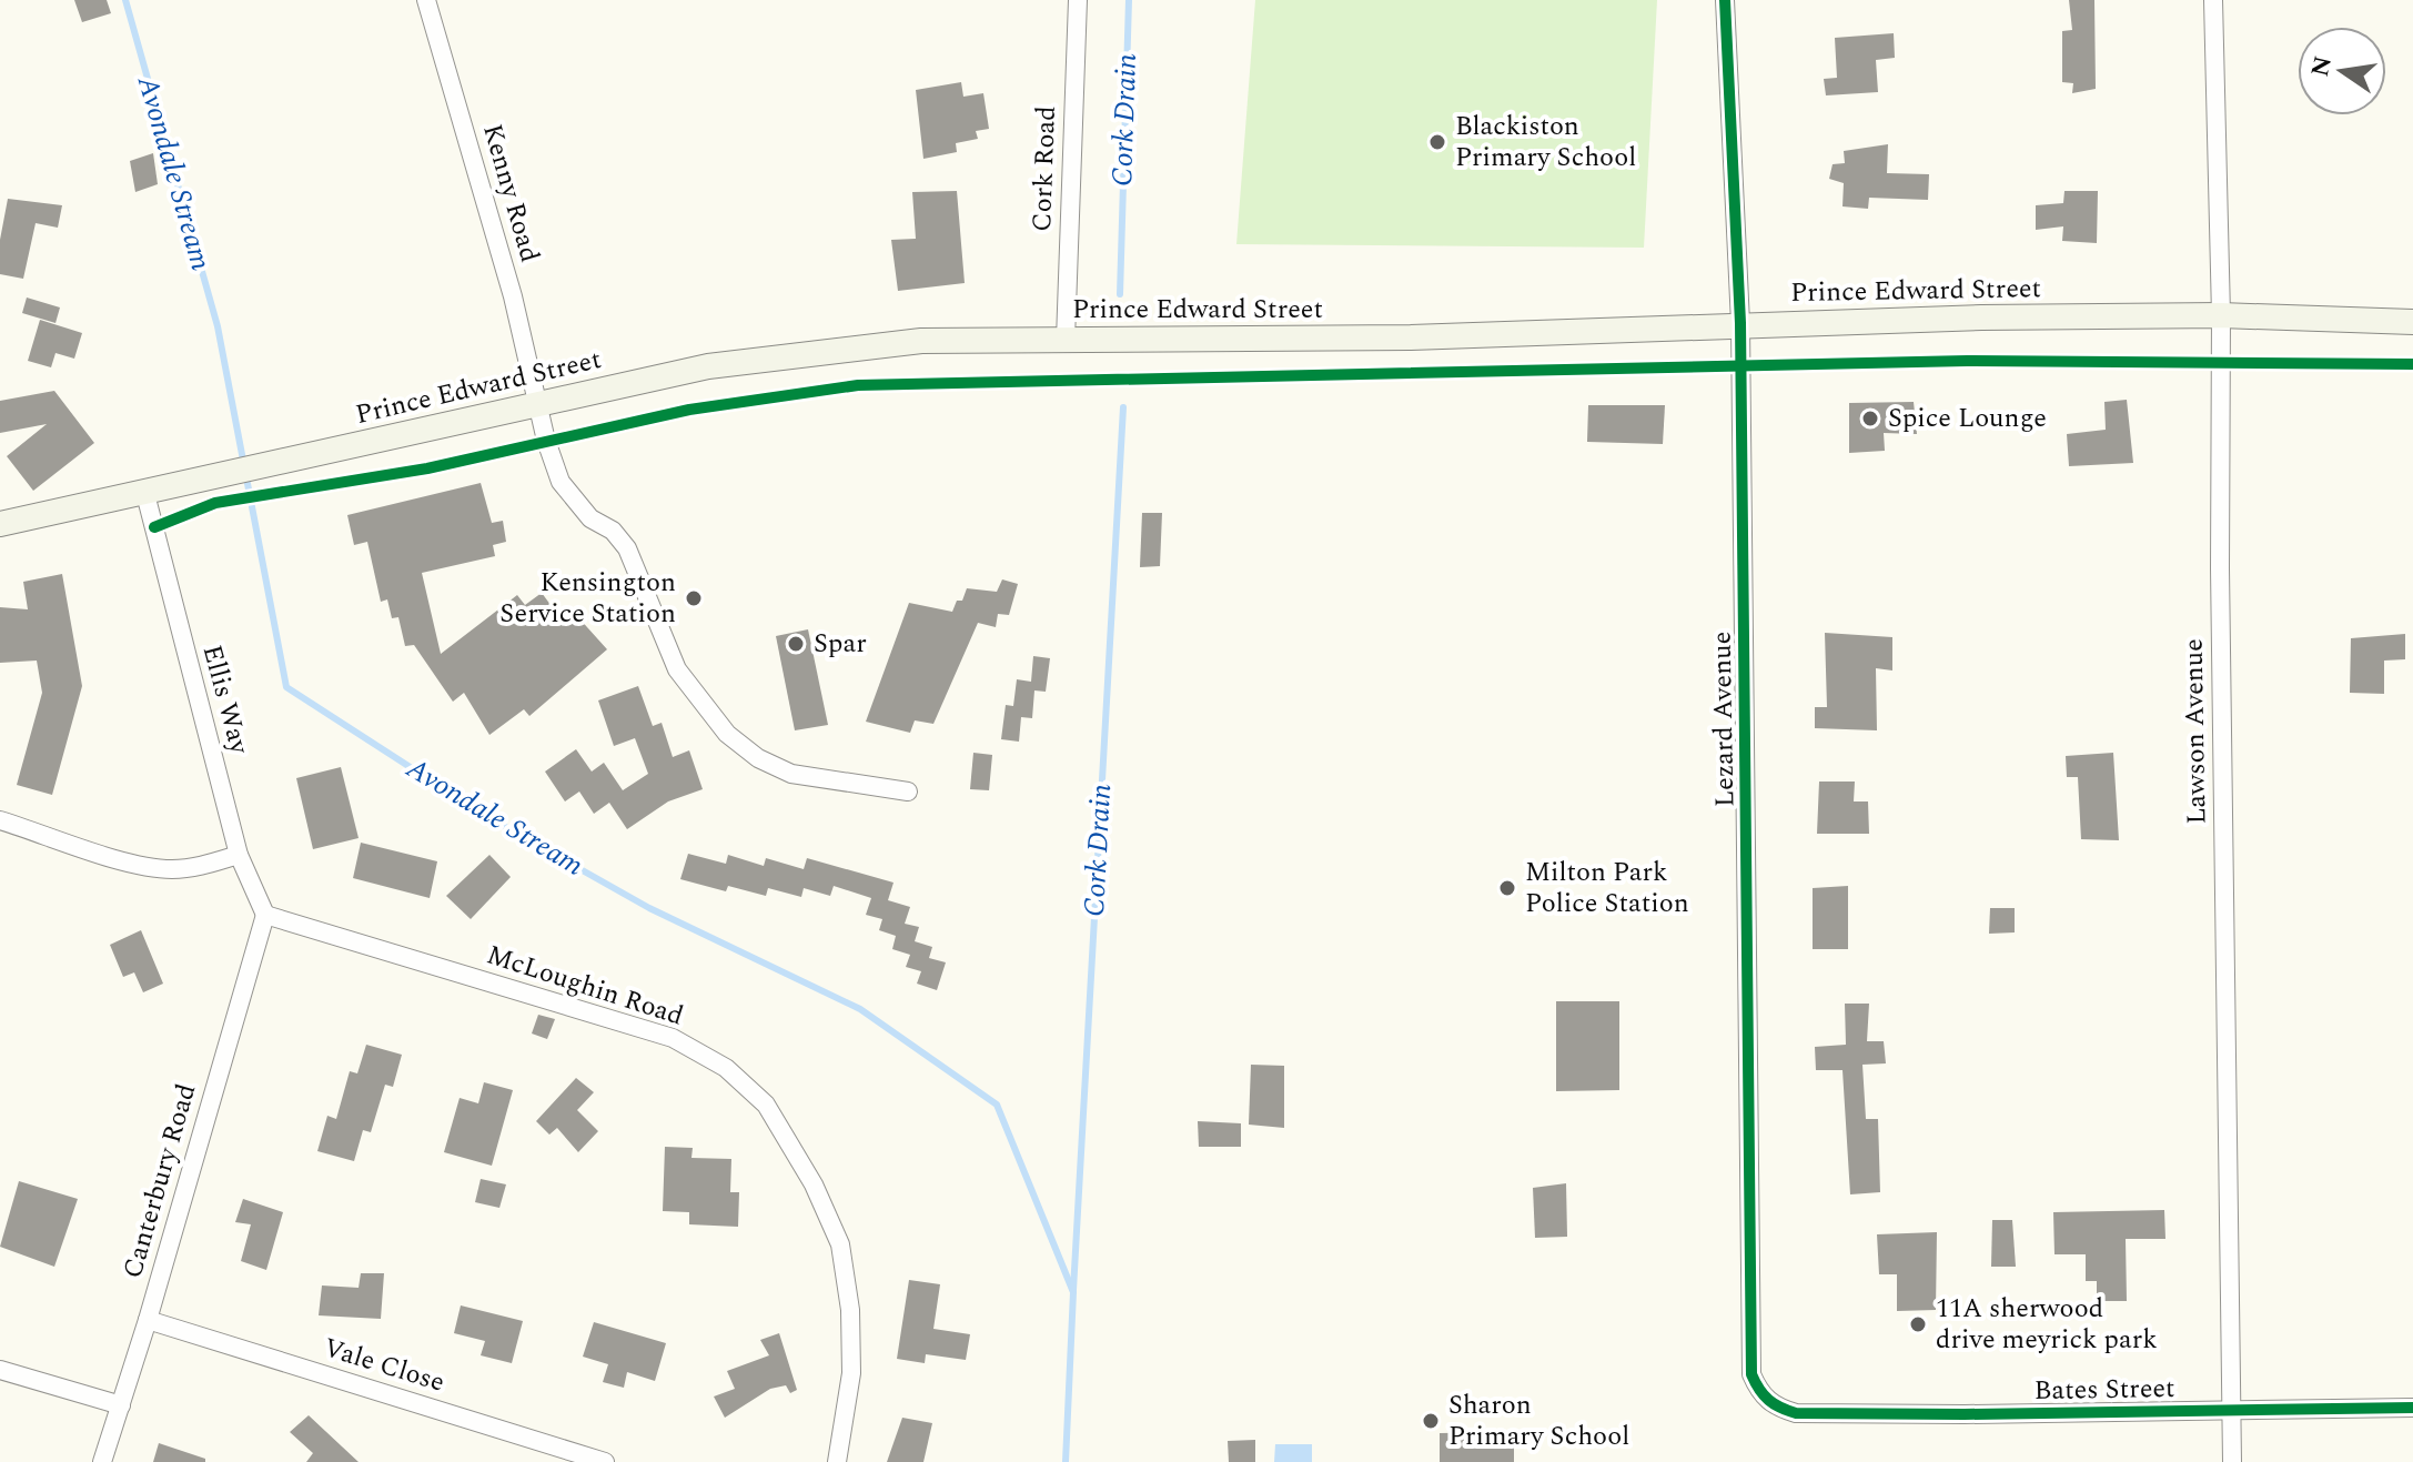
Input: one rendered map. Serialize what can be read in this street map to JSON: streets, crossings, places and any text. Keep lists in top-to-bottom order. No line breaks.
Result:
{"streets":{"main road":["Prince Edward Street"],"street":["Cork Road","Kenny Road","Ellis Way","Lezard Avenue","Lawson Avenue","McLoughin Road","Canterbury Road","Vale Close","Bates Street"]},"crossings":[["Cork Road","Prince Edward Street"],["Kenny Road","Prince Edward Street"],["Prince Edward Street","Ellis Way"],["Prince Edward Street","Lezard Avenue"],["Prince Edward Street","Lawson Avenue"],["Ellis Way","McLoughin Road"],["Ellis Way","Canterbury Road"],["Lezard Avenue","Bates Street"],["Lawson Avenue","Bates Street"],["McLoughin Road","Canterbury Road"],["Canterbury Road","Vale Close"]],"water":["Cork Drain","Avondale Stream"],"places":["Blackiston Primary School","Spice Lounge","Kensington Service Station","Spar","Milton Park Police Station","11A sherwood drive meyrick park","Sharon Primary School"],"north":"left"}
